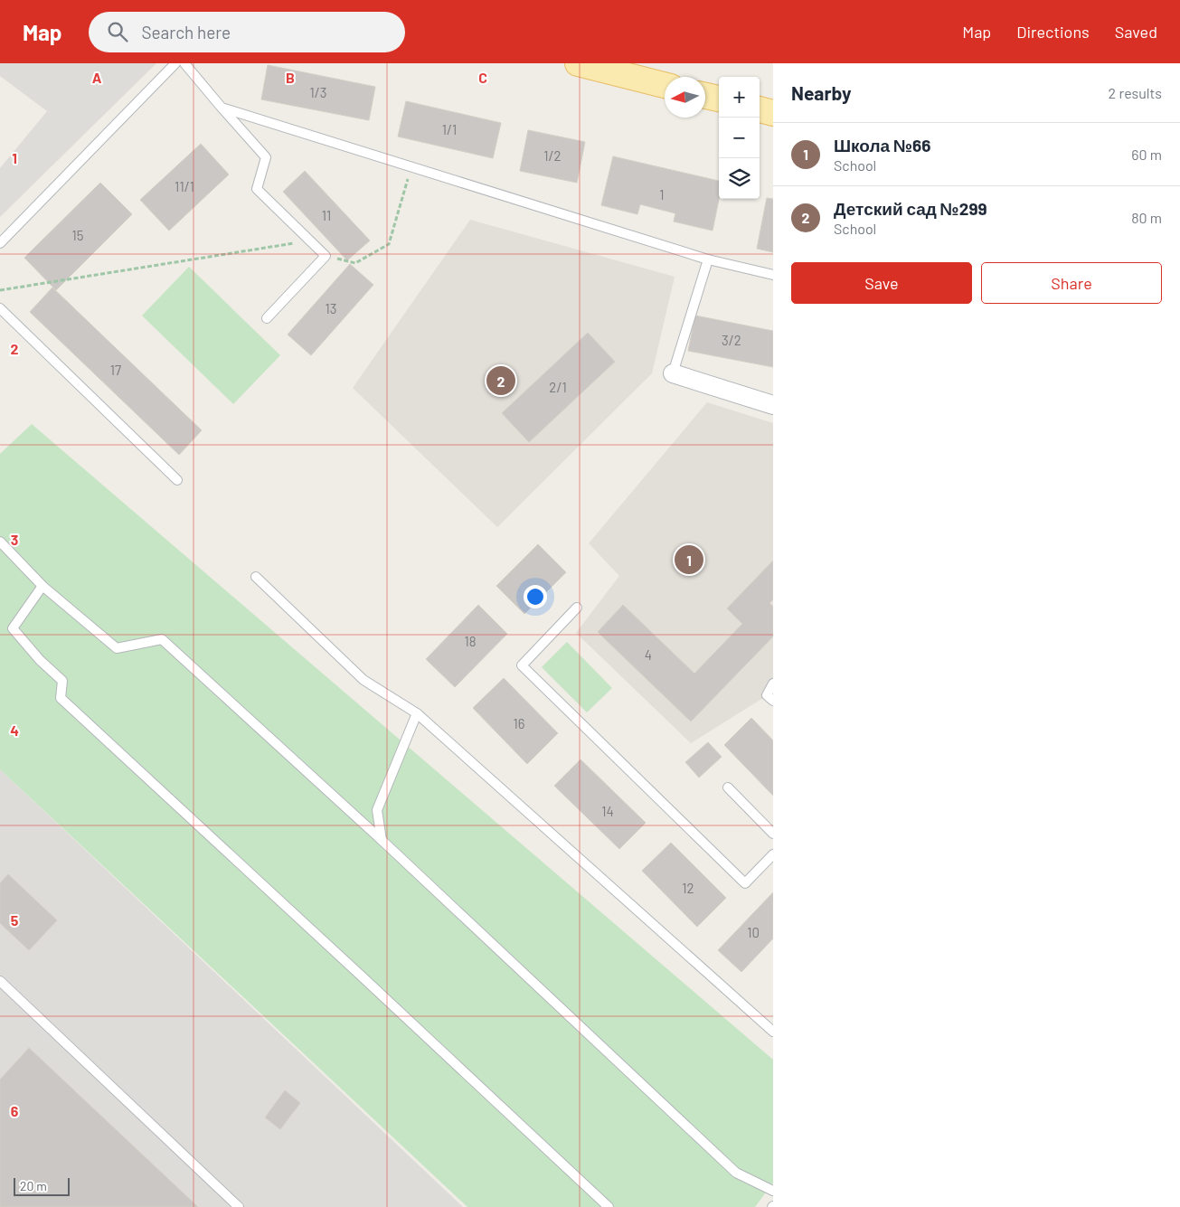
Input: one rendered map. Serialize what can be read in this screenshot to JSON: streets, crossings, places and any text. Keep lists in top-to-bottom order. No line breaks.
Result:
{"house_numbers":["1/3","1/1","1/2","11/1","1","11","15","13","3/2","17","2/1","18","4","16","14","12","10"],"scale_bar":"20 m","north":"left","page":{"header":"Map","search":"Search here","nav":["Map","Directions","Saved"],"heading":["Nearby","2 results"],"map_buttons":["+","−"],"list":[{"mark":"1","name":"Школа №66","note":"School","value":"60 m"},{"mark":"2","name":"Детский сад №299","note":"School","value":"80 m"}],"buttons":["Save","Share"],"pins":["2","1"],"scale":"20 m"},"grid":{"columns":["A","B","C"],"rows":["1","2","3","4","5","6"]}}
